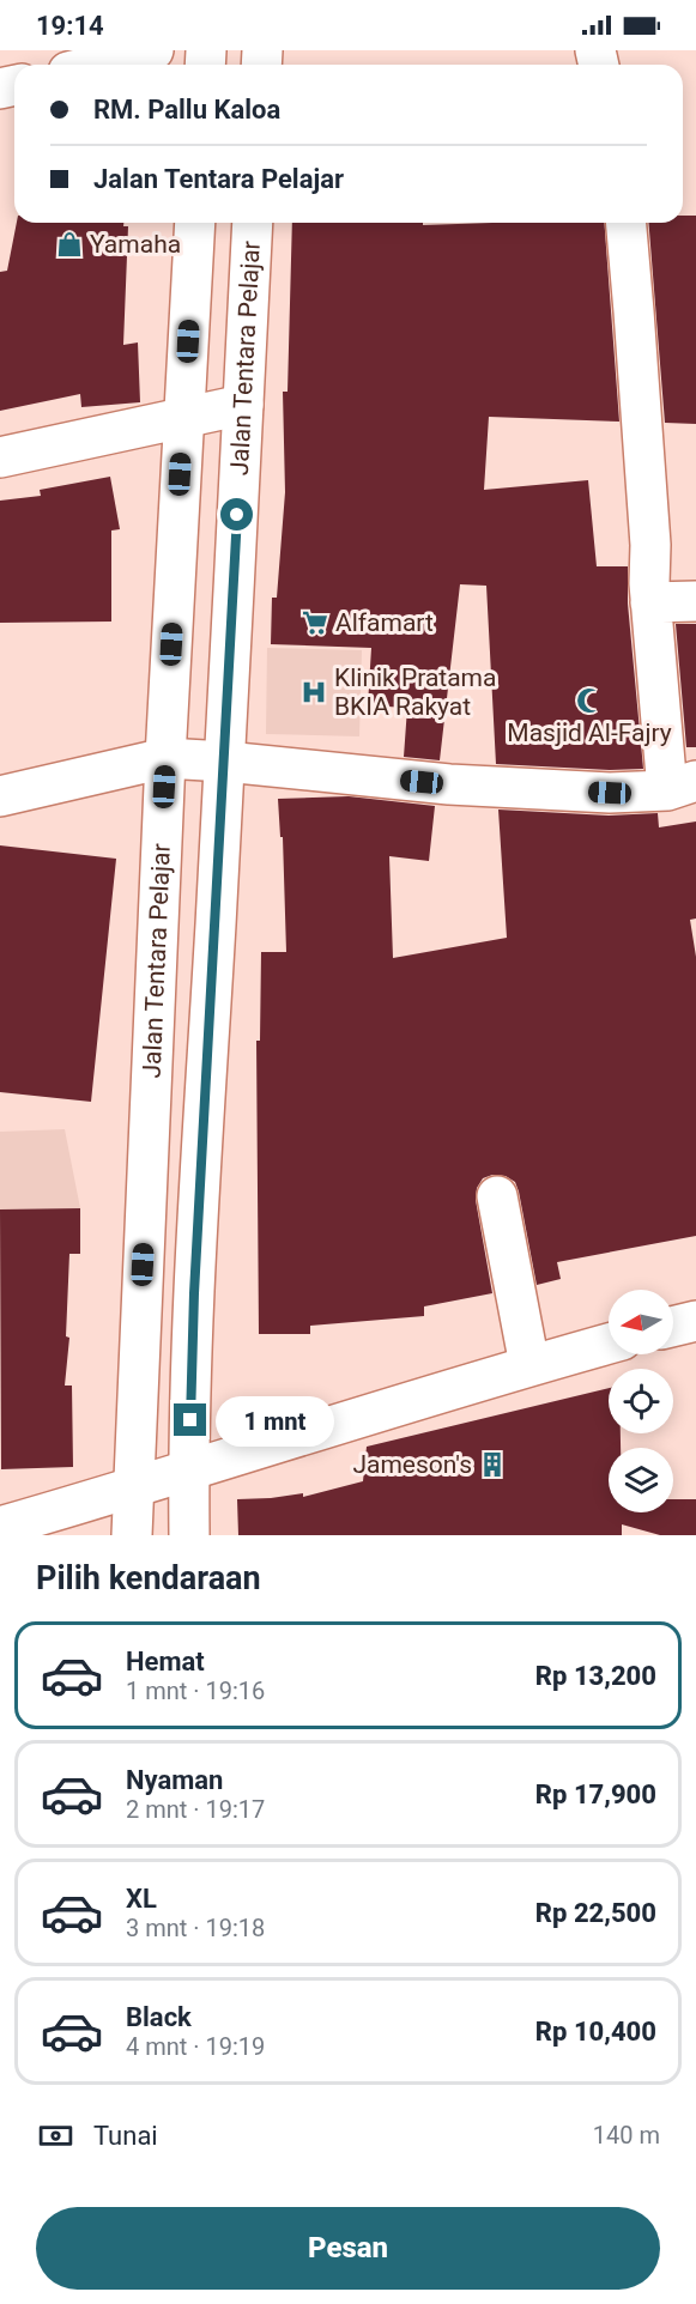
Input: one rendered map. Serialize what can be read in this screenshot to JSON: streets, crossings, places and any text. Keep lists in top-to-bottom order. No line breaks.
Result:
{"streets":{"main road":["Jalan Tentara Pelajar"]},"places":{"shop":["Yamaha"],"supermarket":["Alfamart"],"hospital":["Klinik Pratama BKIA Rakyat"],"mosque":["Masjid Al-Fajry"],"building":["Jameson's"]},"north":"left","page":{"status":"19:14","banner":["RM. Pallu Kaloa","Jalan Tentara Pelajar"],"bubble":"1 mnt","heading":"Pilih kendaraan","list":[{"name":"Hemat","note":"1 mnt · 19:16","value":"Rp 13,200"},{"name":"Nyaman","note":"2 mnt · 19:17","value":"Rp 17,900"},{"name":"XL","note":"3 mnt · 19:18","value":"Rp 22,500"},{"name":"Black","note":"4 mnt · 19:19","value":"Rp 10,400"}],"pay":["Tunai","140 m"],"buttons":"Pesan"}}
